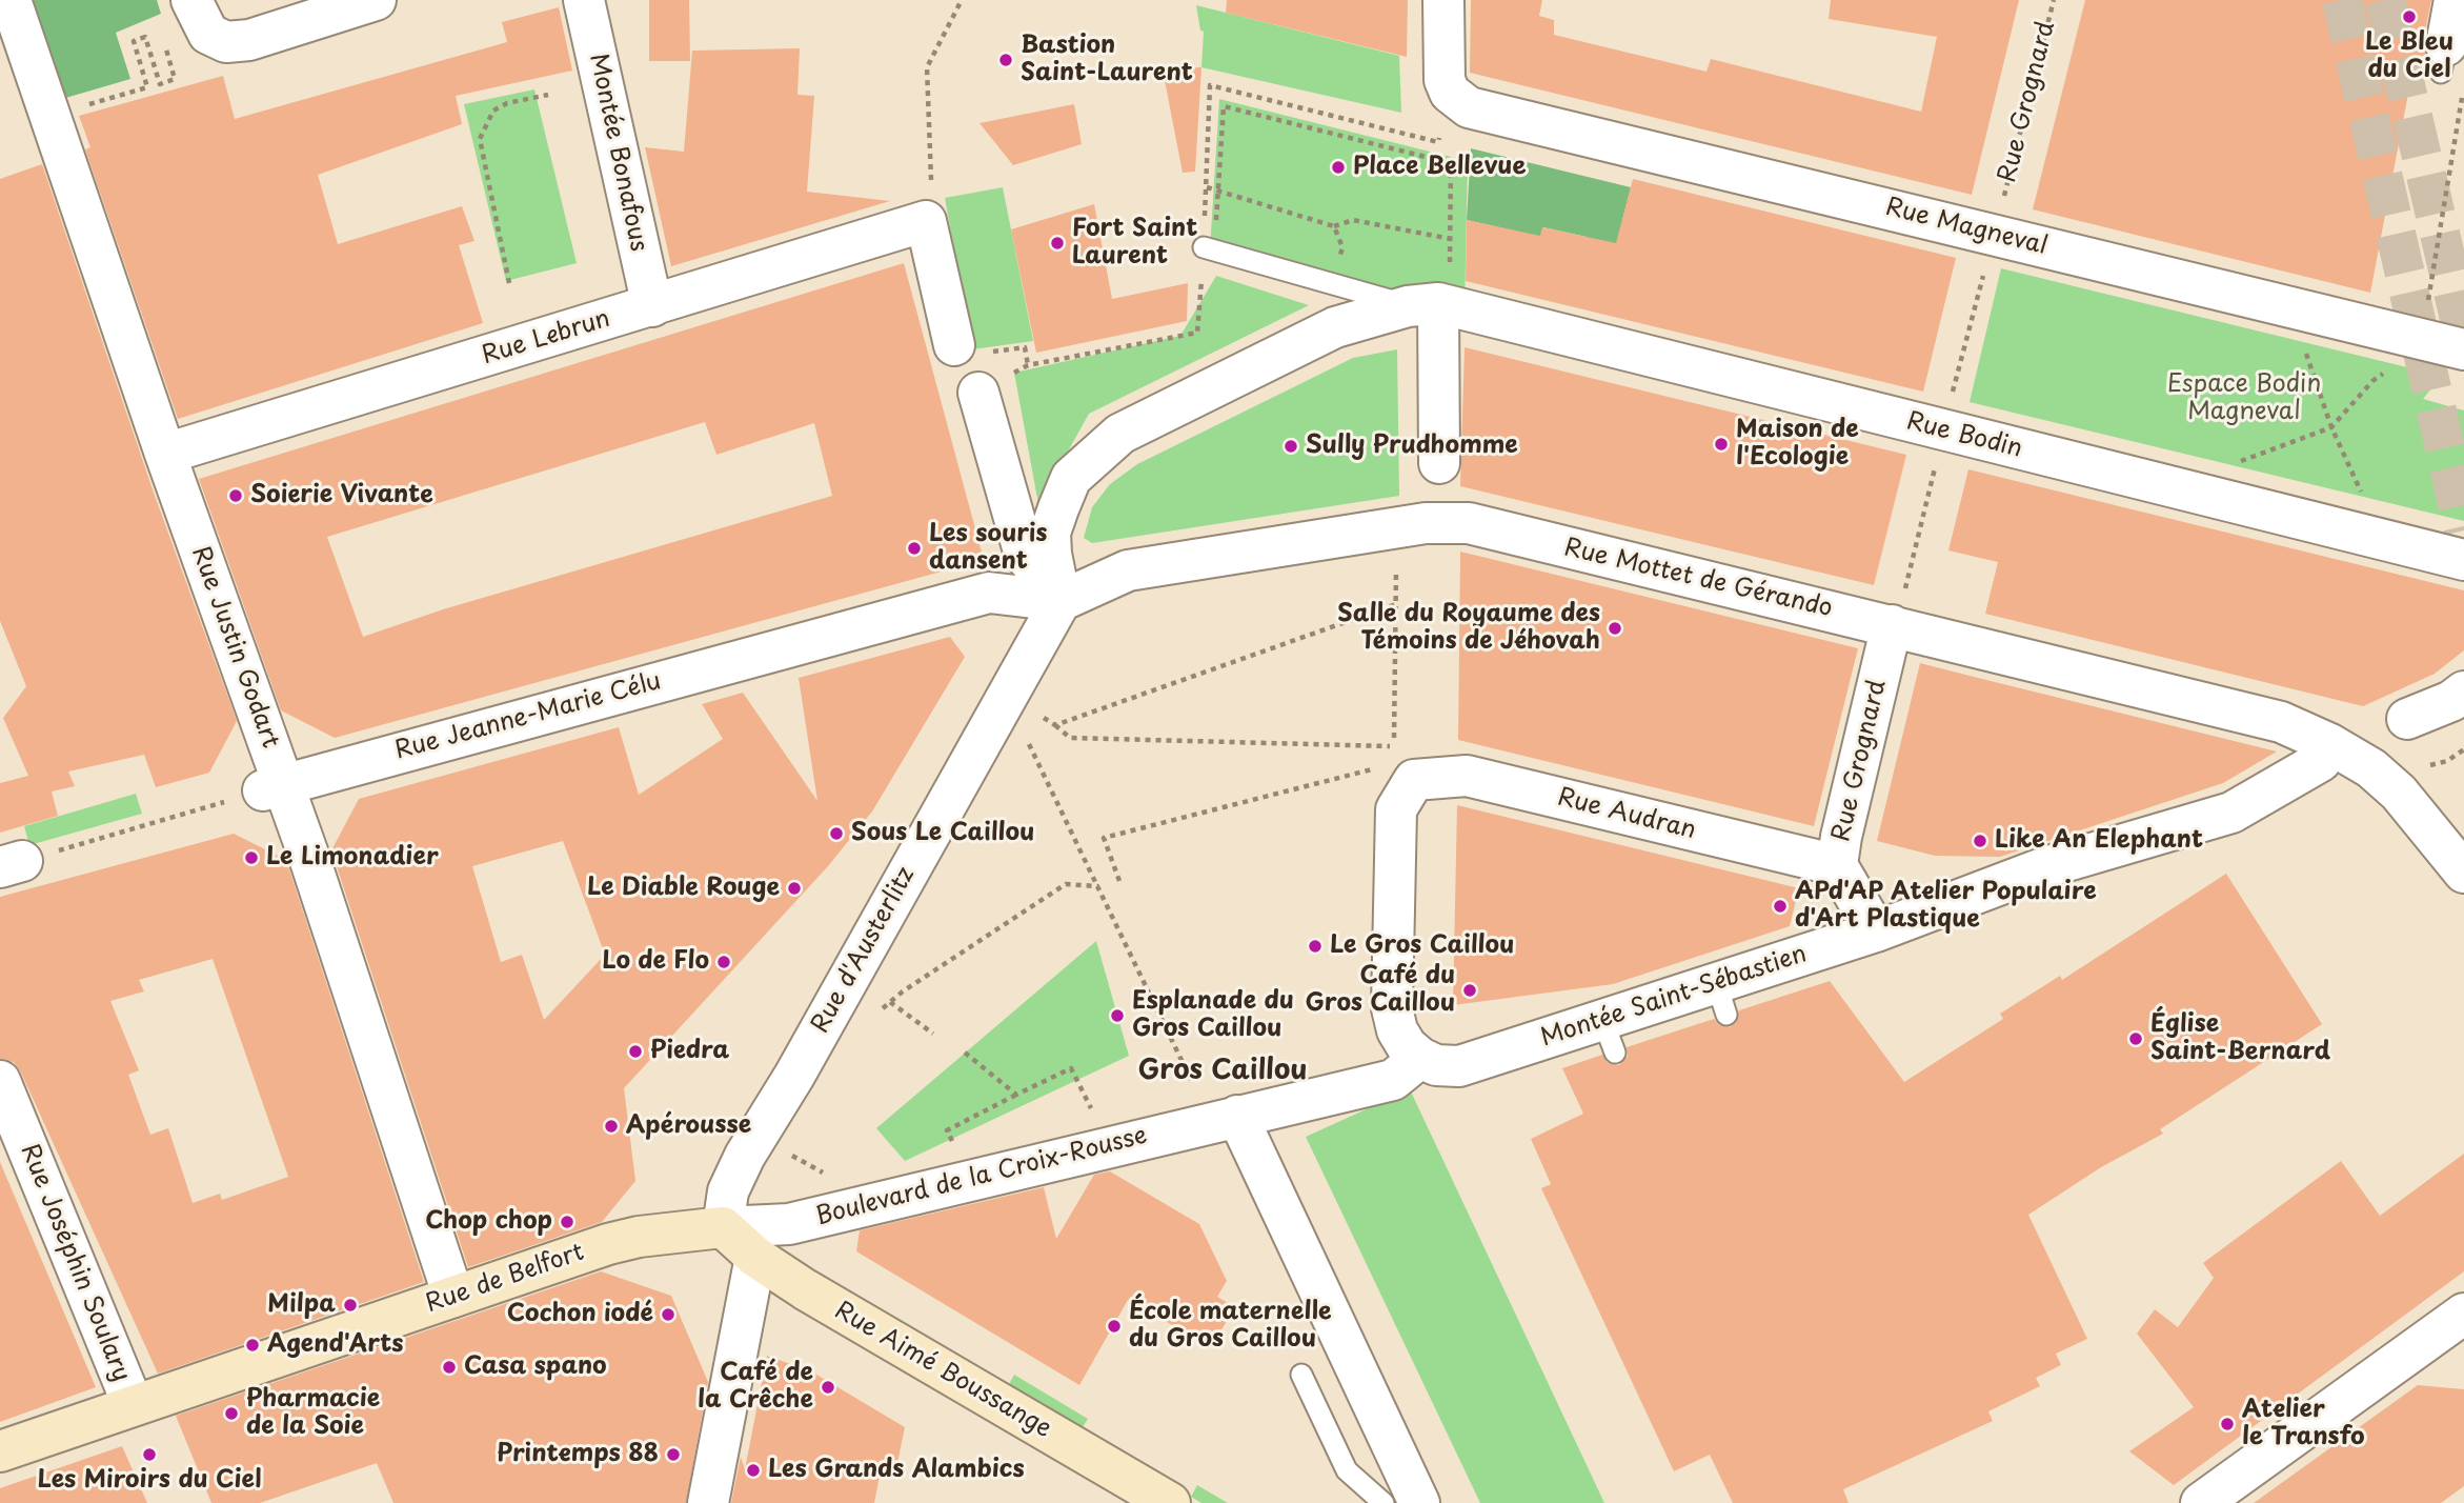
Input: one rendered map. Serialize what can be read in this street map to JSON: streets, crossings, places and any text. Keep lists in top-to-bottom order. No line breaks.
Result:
{"streets":{"street":["Rue Grognard","Montée Bonafous","Rue Magneval","Rue Lebrun","Rue Bodin","Rue Mottet de Gérando","Rue Justin Godart","Rue Jeanne-Marie Célu","Rue Audran","Rue d'Austerlitz","Montée Saint-Sébastien","Boulevard de la Croix-Rousse","Rue Joséphin Soulary","Rue de Belfort","Rue Aimé Boussange"]},"crossings":[["Rue Grognard","Rue Mottet de Gérando"],["Rue Grognard","Rue Audran"],["Rue Grognard","Montée Saint-Sébastien"],["Montée Bonafous","Rue Lebrun"],["Rue Lebrun","Rue Justin Godart"],["Rue Mottet de Gérando","Rue Jeanne-Marie Célu"],["Rue Mottet de Gérando","Rue d'Austerlitz"],["Rue Mottet de Gérando","Montée Saint-Sébastien"],["Rue Justin Godart","Rue Jeanne-Marie Célu"],["Rue Justin Godart","Rue de Belfort"],["Rue Jeanne-Marie Célu","Rue d'Austerlitz"],["Rue d'Austerlitz","Boulevard de la Croix-Rousse"],["Rue d'Austerlitz","Rue de Belfort"],["Rue d'Austerlitz","Rue Aimé Boussange"],["Montée Saint-Sébastien","Boulevard de la Croix-Rousse"],["Boulevard de la Croix-Rousse","Rue de Belfort"],["Boulevard de la Croix-Rousse","Rue Aimé Boussange"],["Rue Joséphin Soulary","Rue de Belfort"],["Rue de Belfort","Rue Aimé Boussange"]],"districts":["Gros Caillou"],"parks":["Espace Bodin Magneval"],"places":["Le Bleu du Ciel","Bastion Saint-Laurent","Place Bellevue","Fort Saint Laurent","Maison de l'Ecologie","Sully Prudhomme","Soierie Vivante","Les souris dansent","Salle du Royaume des Témoins de Jéhovah","Sous Le Caillou","Like An Elephant","Le Limonadier","Le Diable Rouge","APd'AP Atelier Populaire d'Art Plastique","Le Gros Caillou","Lo de Flo","Café du Gros Caillou","Esplanade du Gros Caillou","Église Saint-Bernard","Piedra","Apérousse","Chop chop","Milpa","Cochon iodé","École maternelle du Gros Caillou","Agend'Arts","Casa spano","Café de la Crêche","Pharmacie de la Soie","Atelier le Transfo","Les Miroirs du Ciel","Printemps 88","Les Grands Alambics"]}
